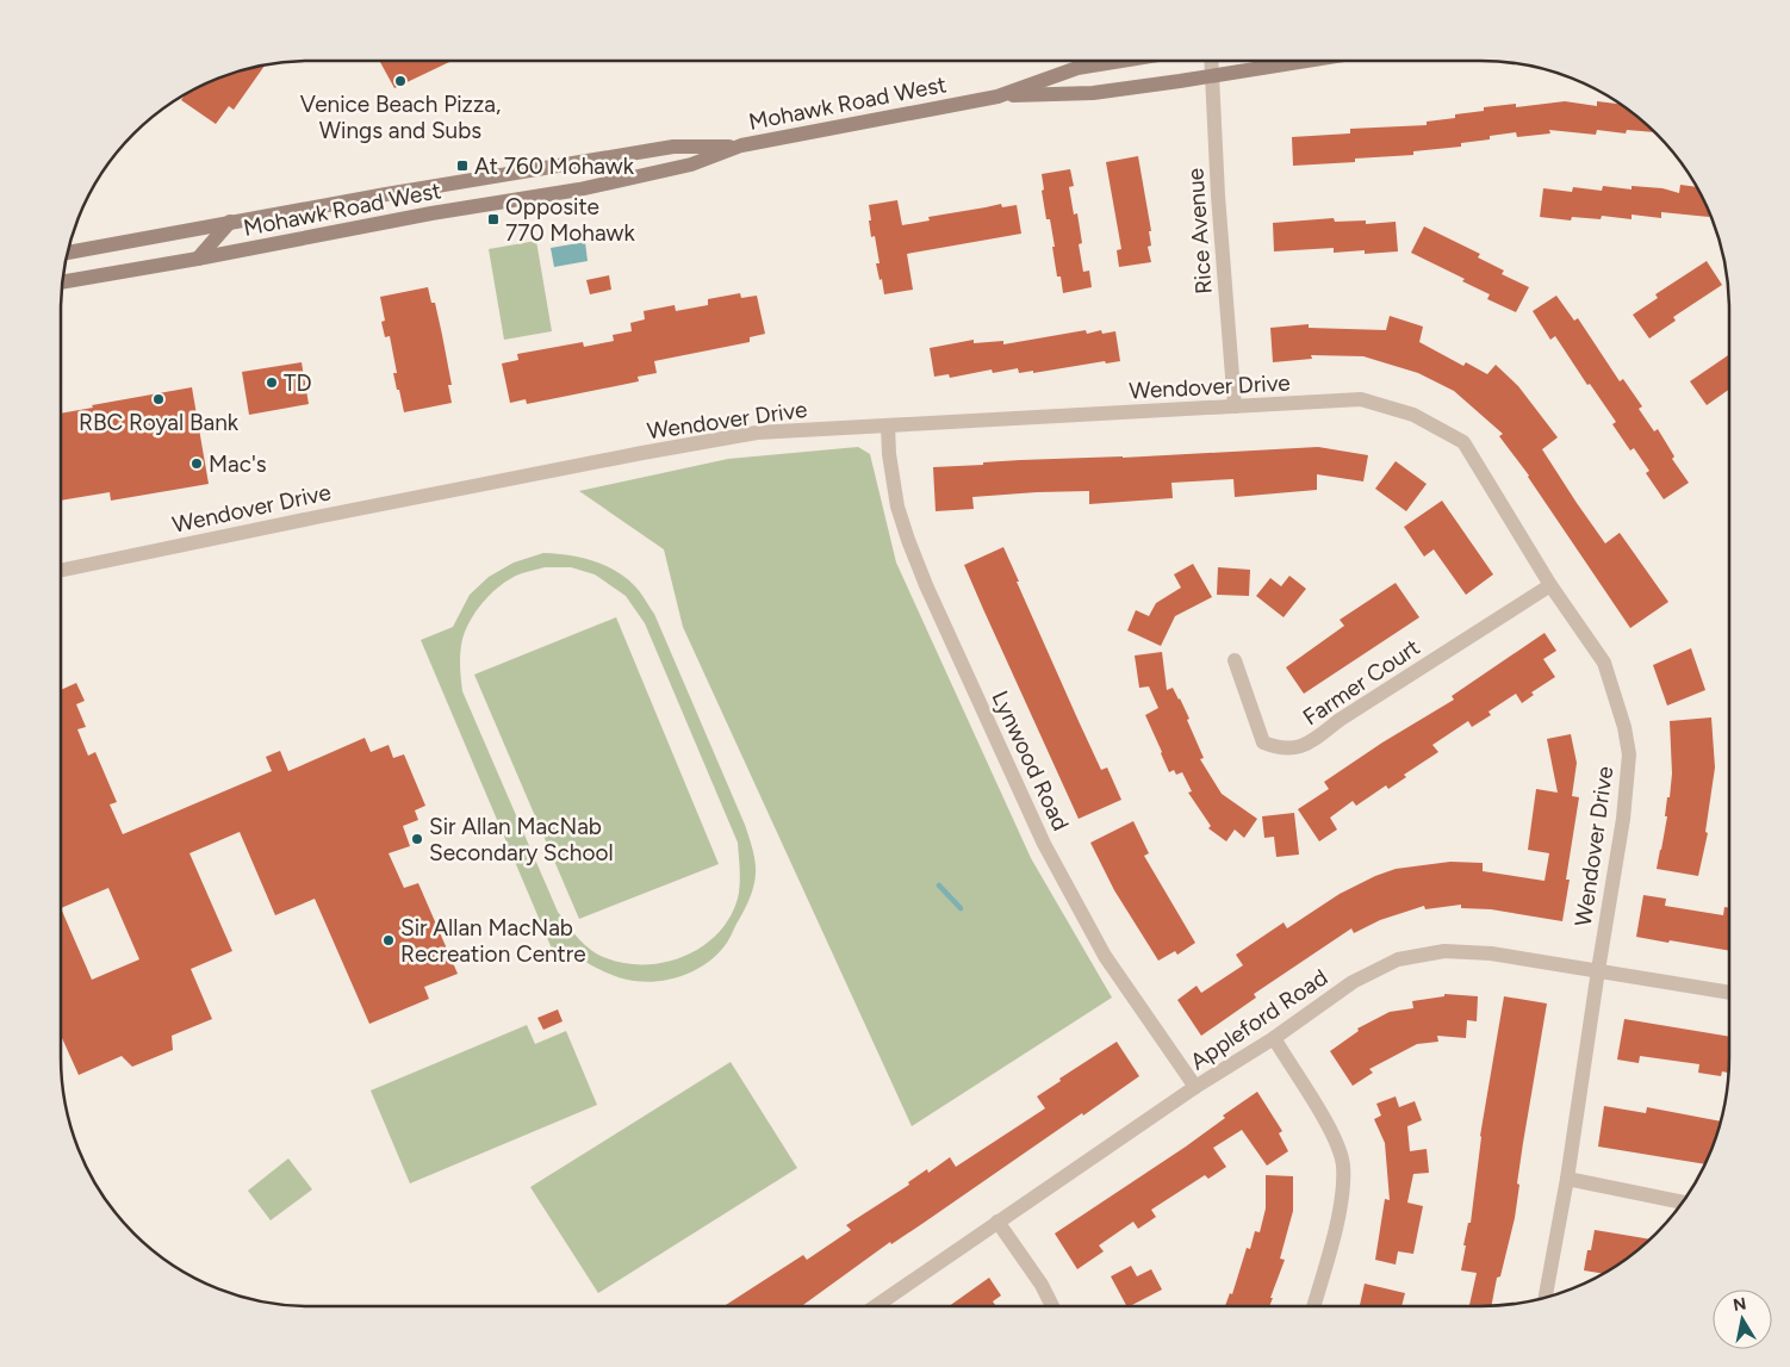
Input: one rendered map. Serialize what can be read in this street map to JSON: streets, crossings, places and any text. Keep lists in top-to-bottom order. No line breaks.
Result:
{"streets":{"main road":["Mohawk Road West"],"street":["Rice Avenue","Wendover Drive","Farmer Court","Lynwood Road","Appleford Road"]},"crossings":[["Mohawk Road West","Rice Avenue"],["Rice Avenue","Wendover Drive"],["Wendover Drive","Farmer Court"],["Wendover Drive","Lynwood Road"],["Wendover Drive","Appleford Road"],["Lynwood Road","Appleford Road"]],"places":{"other":["Venice Beach Pizza, Wings and Subs","TD","RBC Royal Bank","Mac's","Sir Allan MacNab Secondary School","Sir Allan MacNab Recreation Centre"],"transit":["At 760 Mohawk","Opposite 770 Mohawk"]},"north":"top"}
